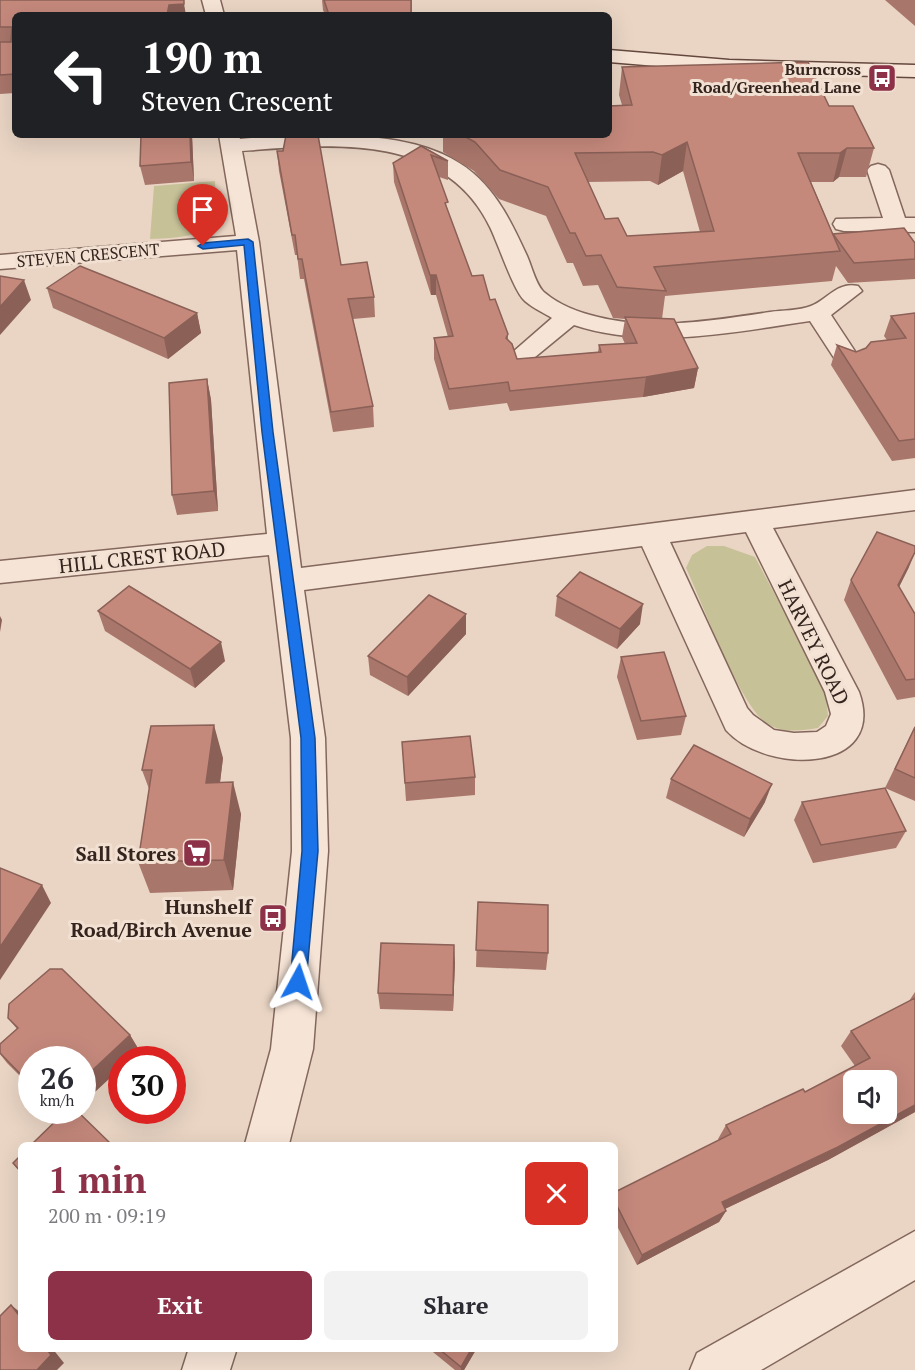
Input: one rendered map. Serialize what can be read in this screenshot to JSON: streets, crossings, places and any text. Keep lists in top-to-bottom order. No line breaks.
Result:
{"streets":{"street":["STEVEN CRESCENT","HILL CREST ROAD","HARVEY ROAD"]},"places":{"bus stop":["Burncross Road/Greenhead Lane","Hunshelf Road/Birch Avenue"],"supermarket":["Sall Stores"]},"page":{"turn":["190 m","Steven Crescent"],"speed":"26 km/h","limit":"30","heading":["1 min","200 m · 09:19"],"buttons":["Exit","Share"]}}
